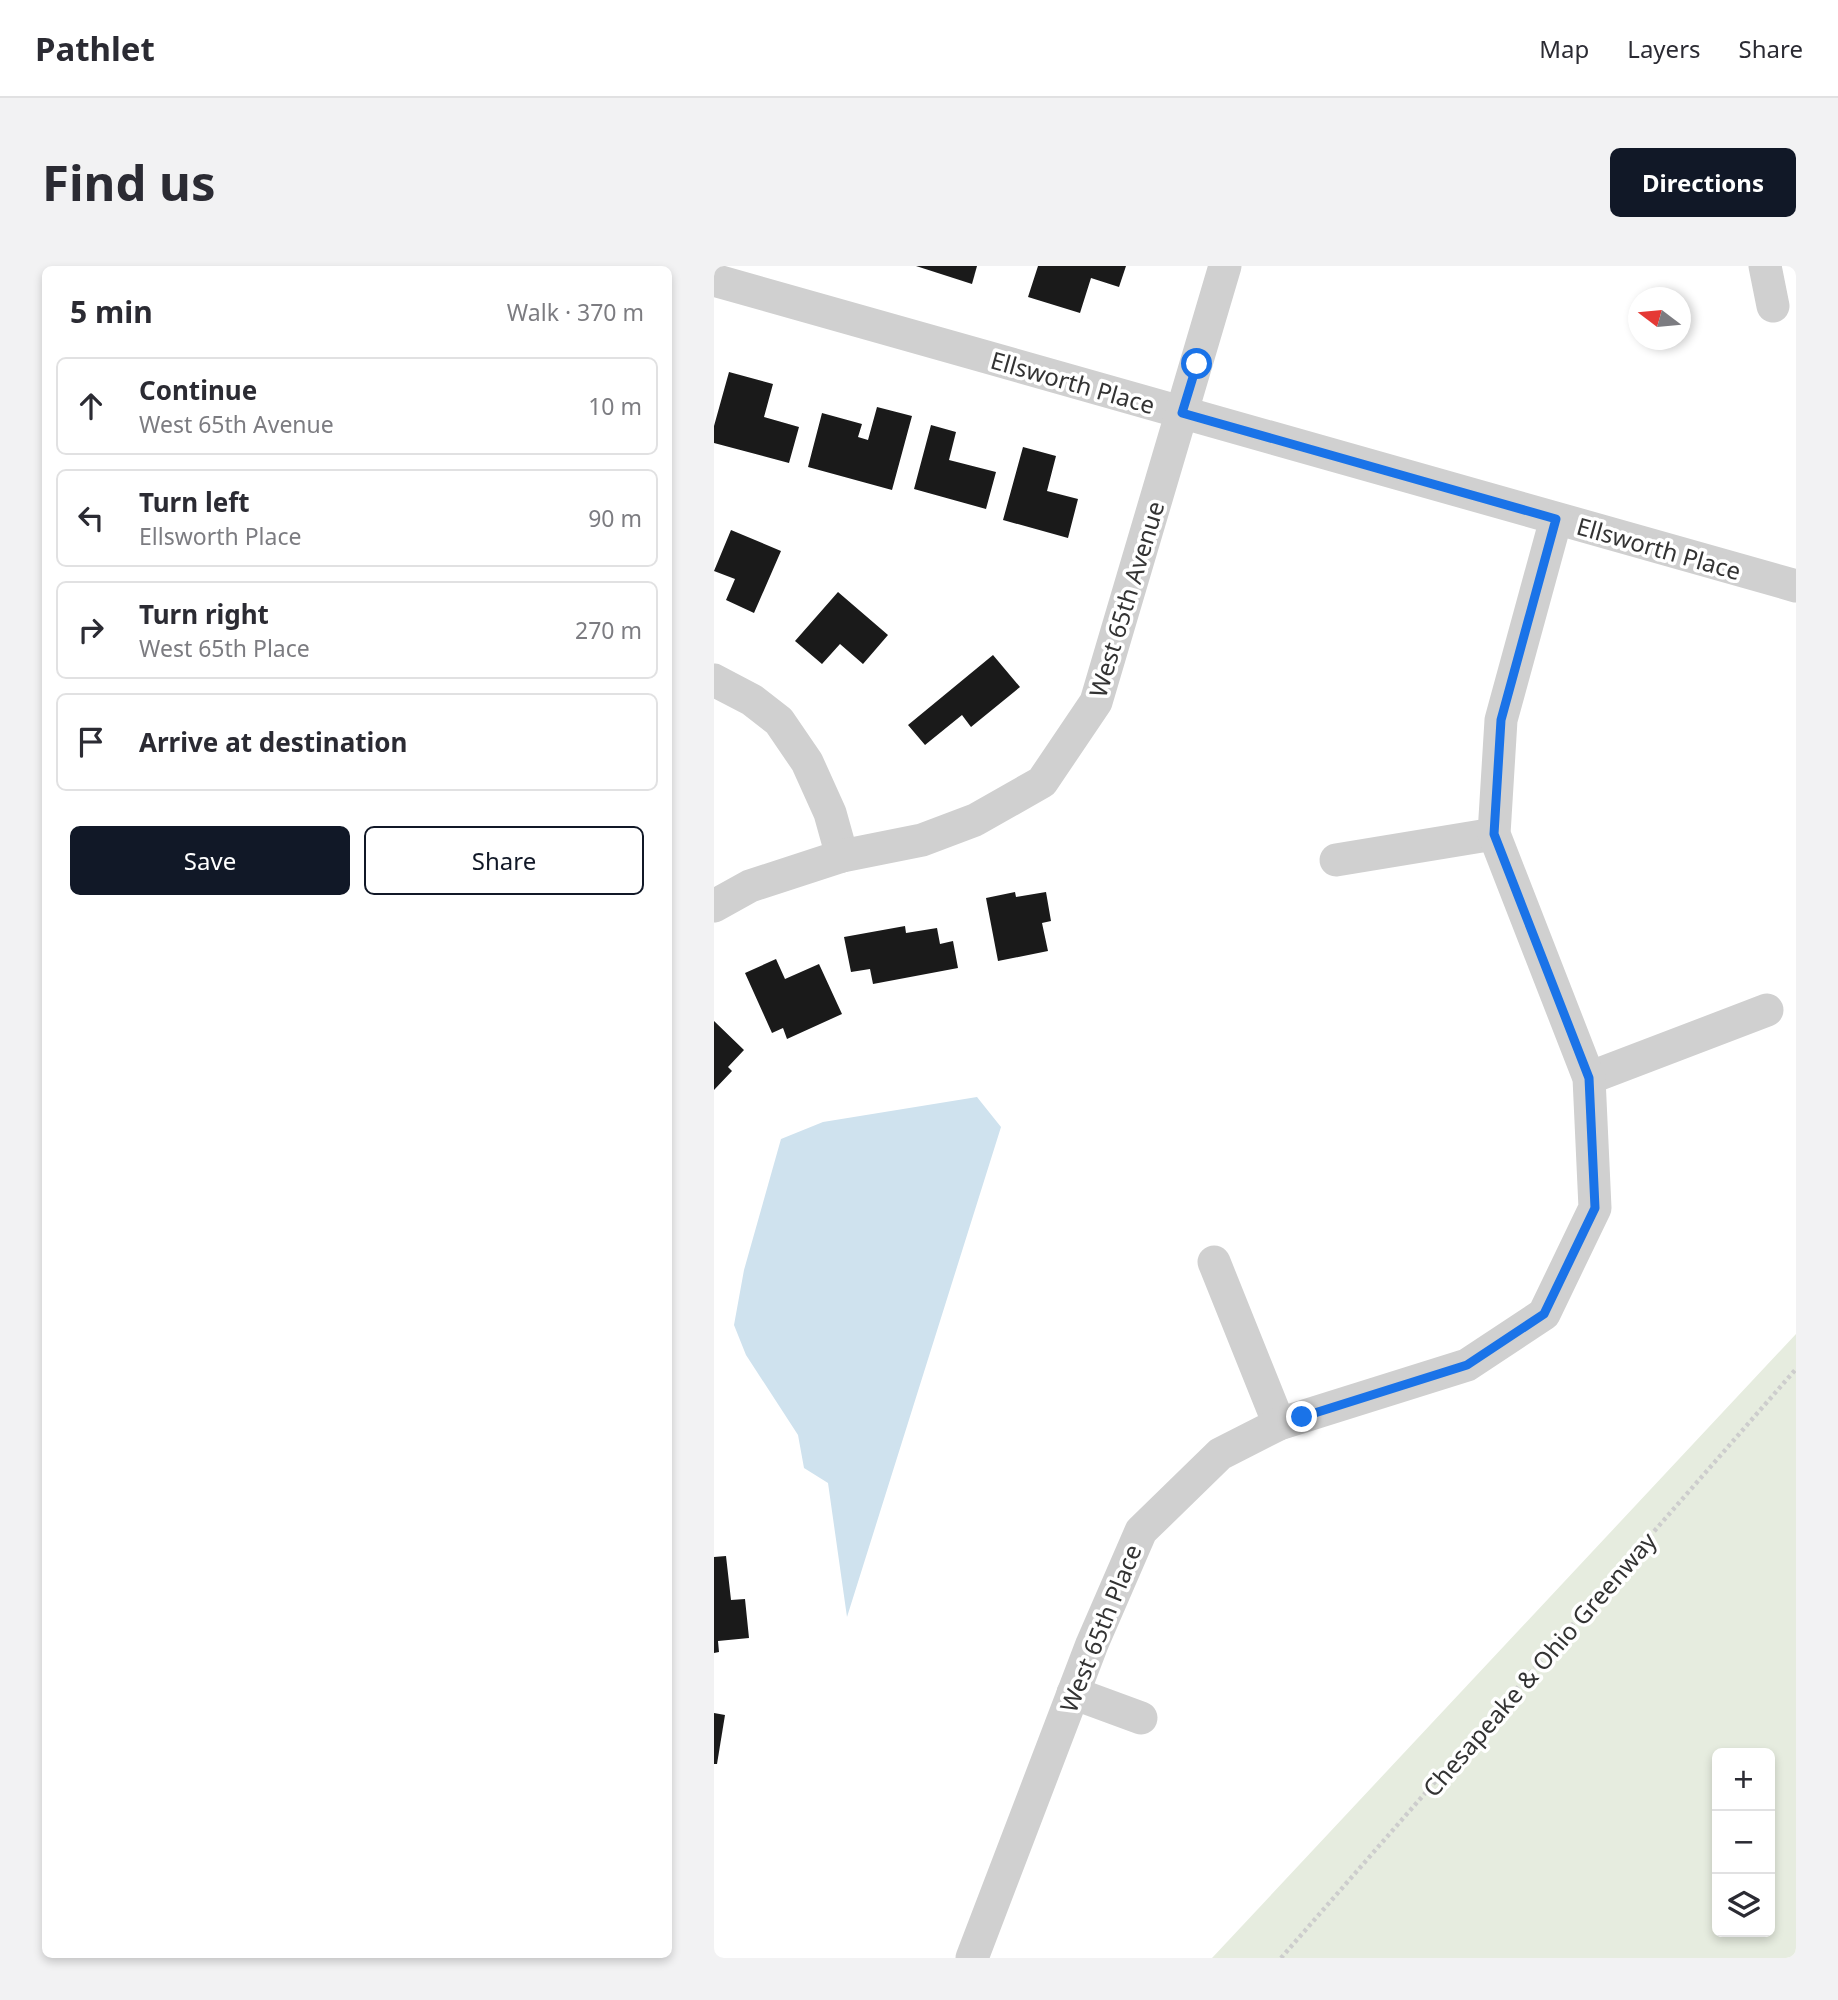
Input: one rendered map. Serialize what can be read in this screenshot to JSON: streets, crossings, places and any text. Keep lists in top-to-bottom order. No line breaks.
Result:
{"streets":{"street":["Ellsworth Place","West 65th Avenue","West 65th Place"],"path":["Chesapeake & Ohio Greenway"]},"crossings":[["Ellsworth Place","West 65th Avenue"],["Ellsworth Place","West 65th Place"]],"north":"left","page":{"header":"Pathlet","nav":["Map","Layers","Share"],"buttons":["Directions",["Save","Share"]],"title":"Find us","heading":["5 min","Walk · 370 m"],"list":[["Continue","West 65th Avenue","10 m"],["Turn left","Ellsworth Place","90 m"],["Turn right","West 65th Place","270 m"],"Arrive at destination"],"map_buttons":["+","−"]}}
